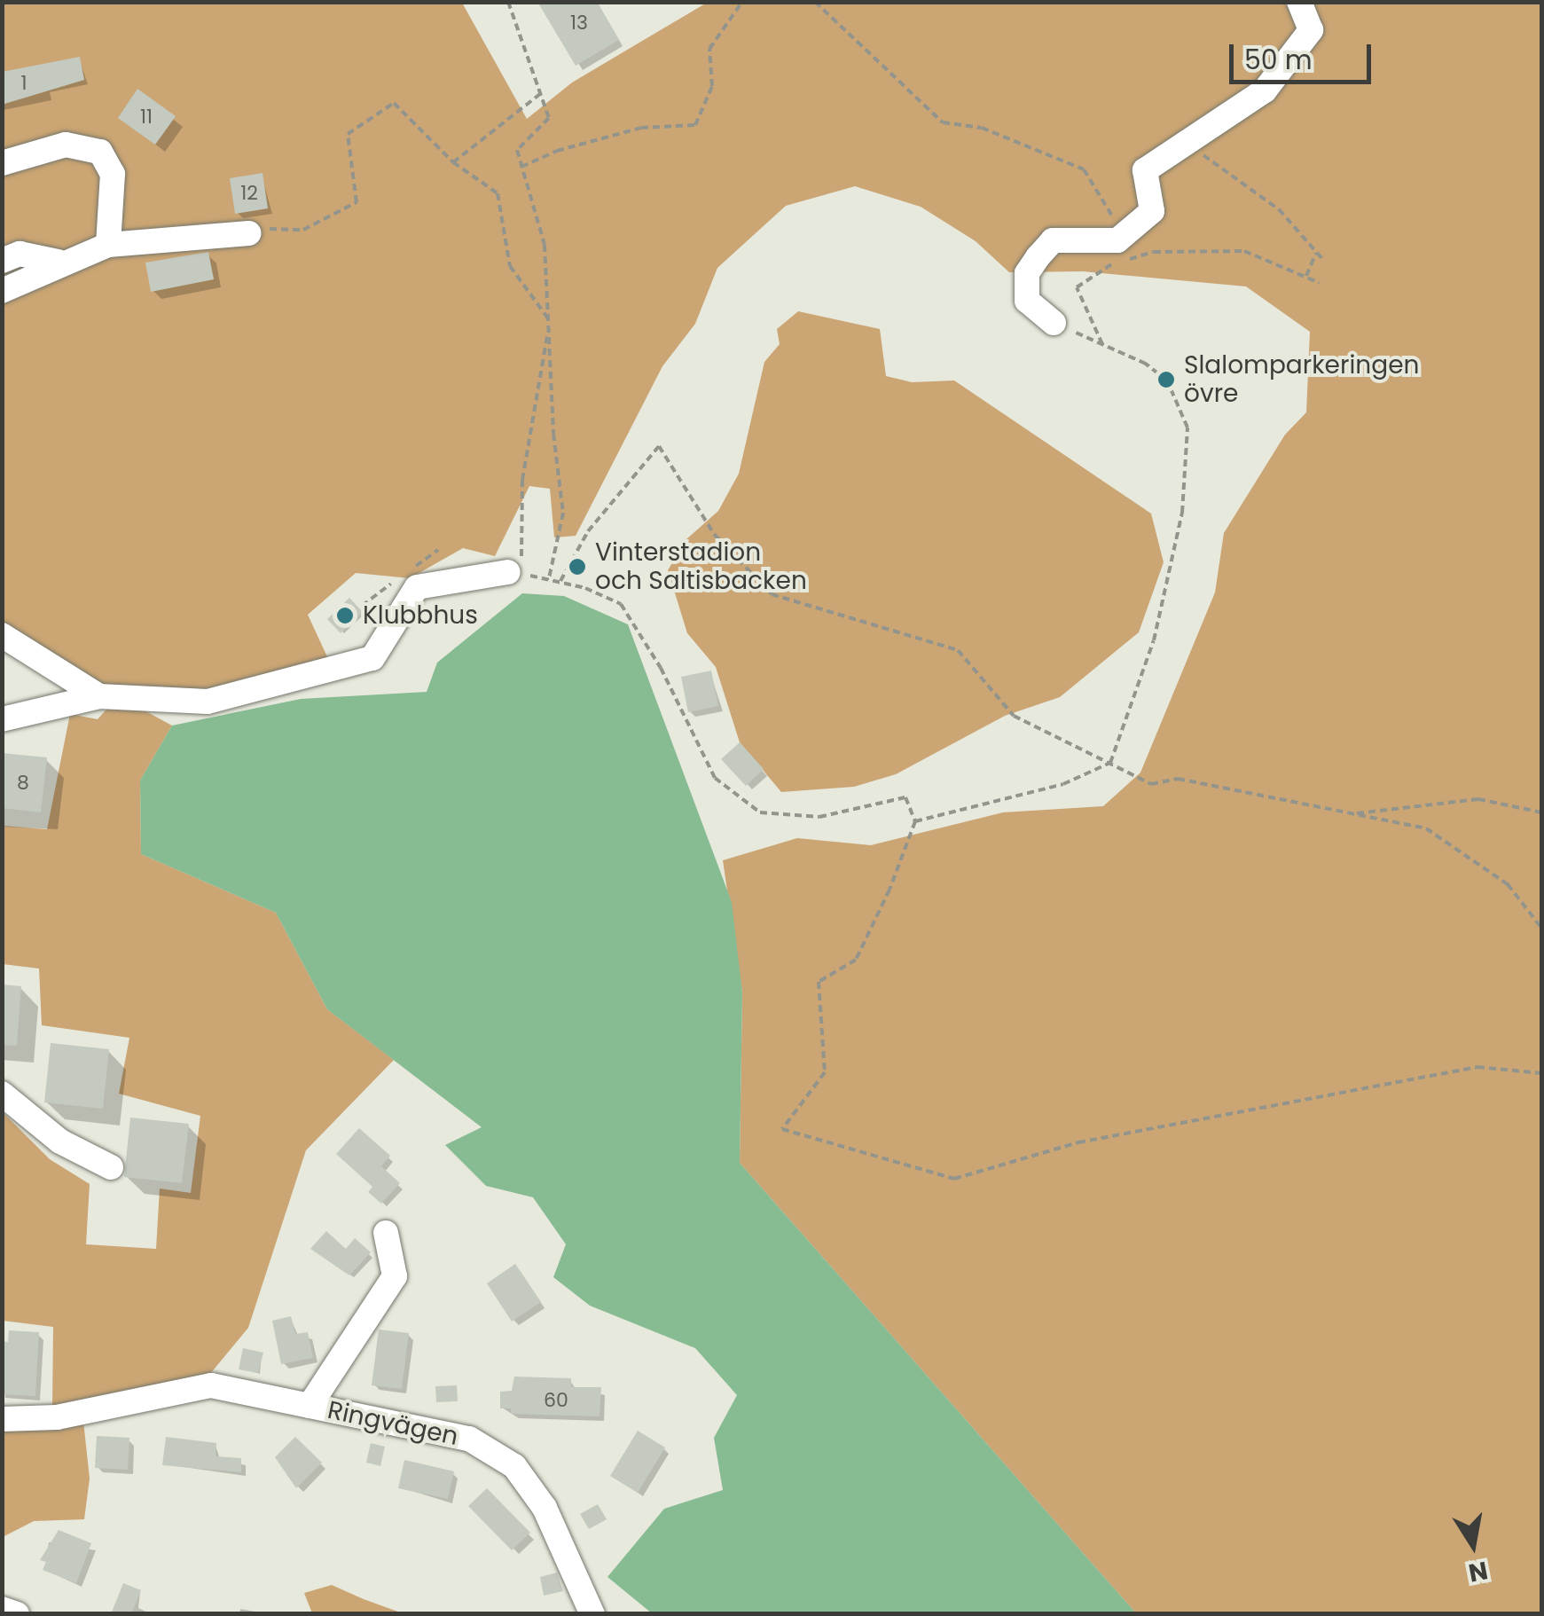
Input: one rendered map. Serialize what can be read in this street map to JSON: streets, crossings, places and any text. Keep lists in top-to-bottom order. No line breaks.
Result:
{"streets":{"street":["Ringvägen"]},"places":["Slalomparkeringen övre","Vinterstadion och Saltisbacken","Klubbhus"],"house_numbers":["13","1","11","12","8","60"],"scale_bar":"50 m","north":"bottom"}
